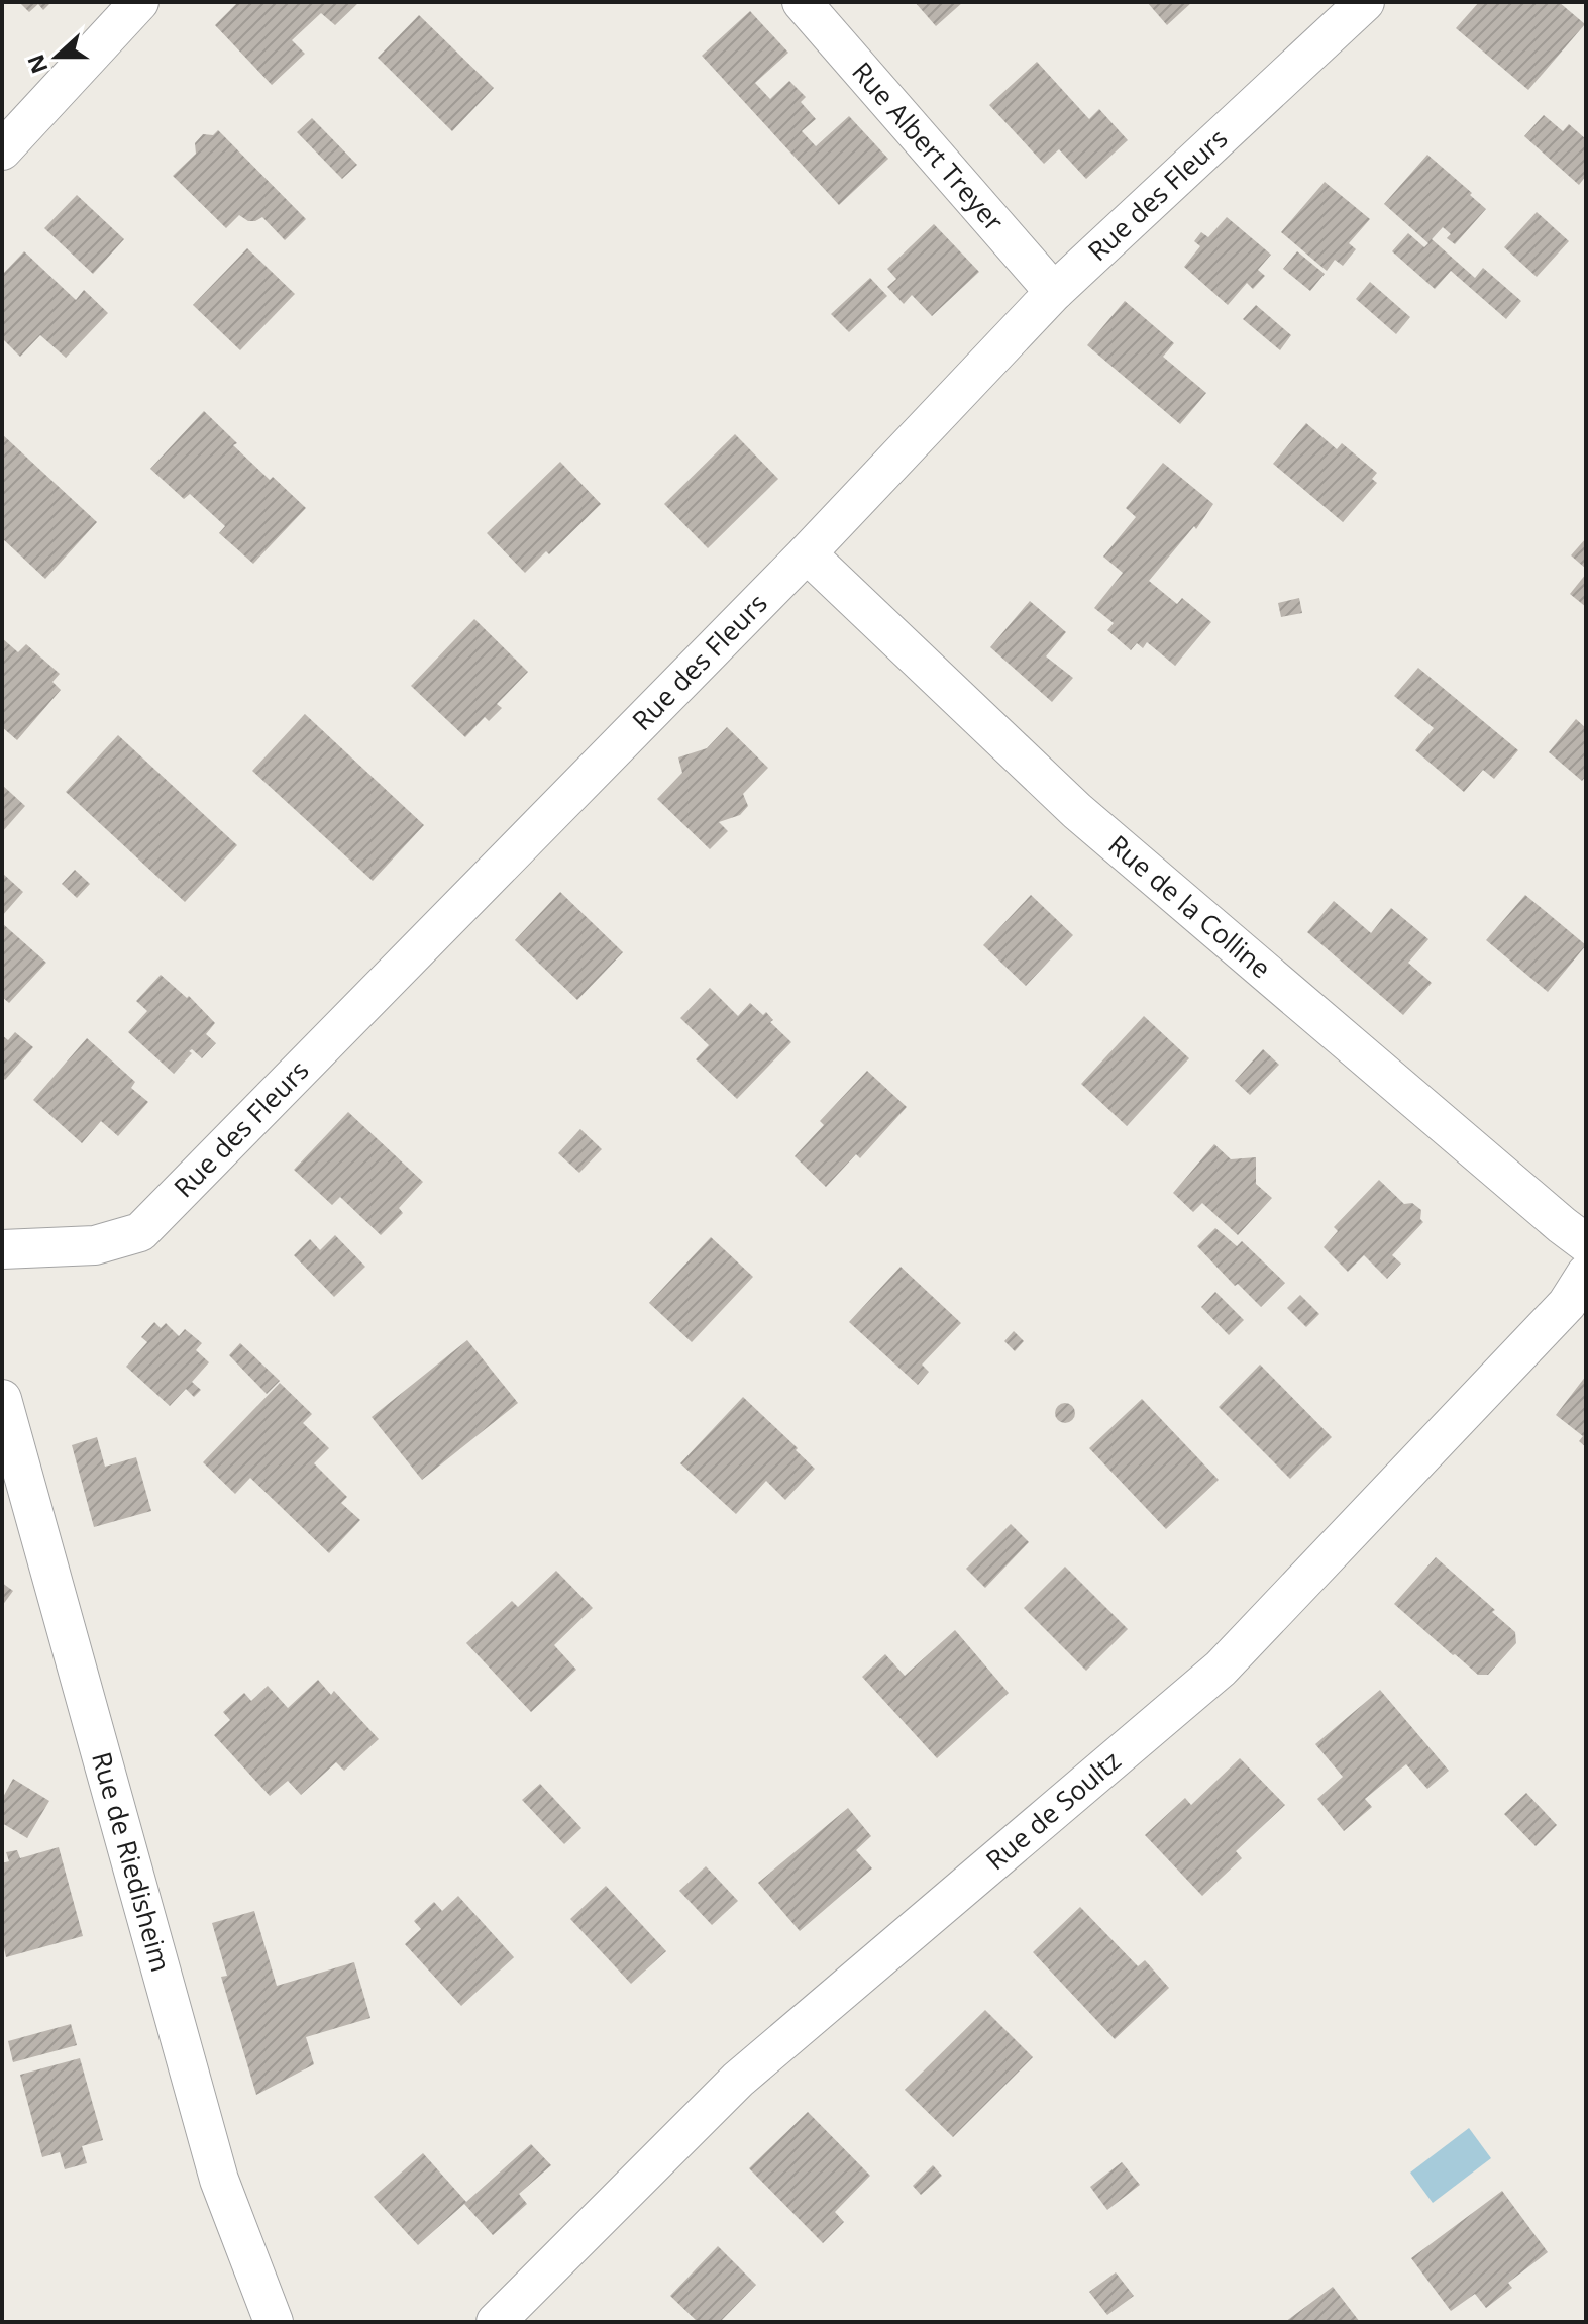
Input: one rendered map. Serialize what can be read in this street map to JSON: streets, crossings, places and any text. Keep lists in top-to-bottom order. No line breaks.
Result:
{"streets":{"street":["Rue Albert Treyer","Rue des Fleurs","Rue de la Colline","Rue de Soultz","Rue de Riedisheim"]},"crossings":[["Rue Albert Treyer","Rue des Fleurs"],["Rue des Fleurs","Rue de la Colline"]],"north":"left"}
